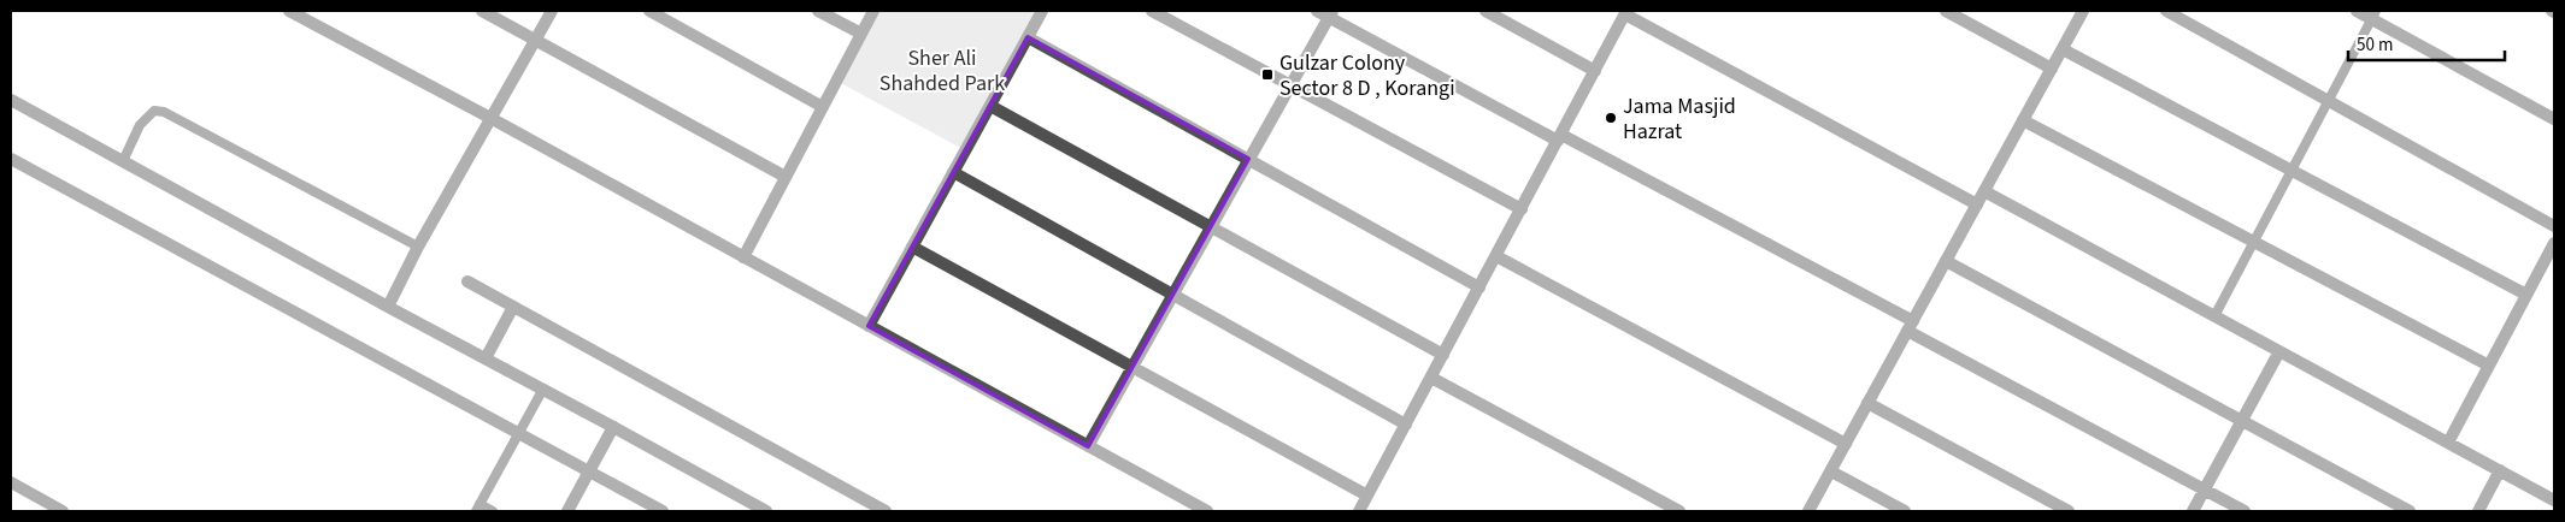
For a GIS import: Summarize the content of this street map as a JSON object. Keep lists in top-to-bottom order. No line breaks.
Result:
{"parks":["Sher Ali Shahded Park"],"places":{"transit":["Gulzar Colony Sector 8 D , Korangi"],"other":["Jama Masjid Hazrat"]},"scale_bar":"50 m"}
